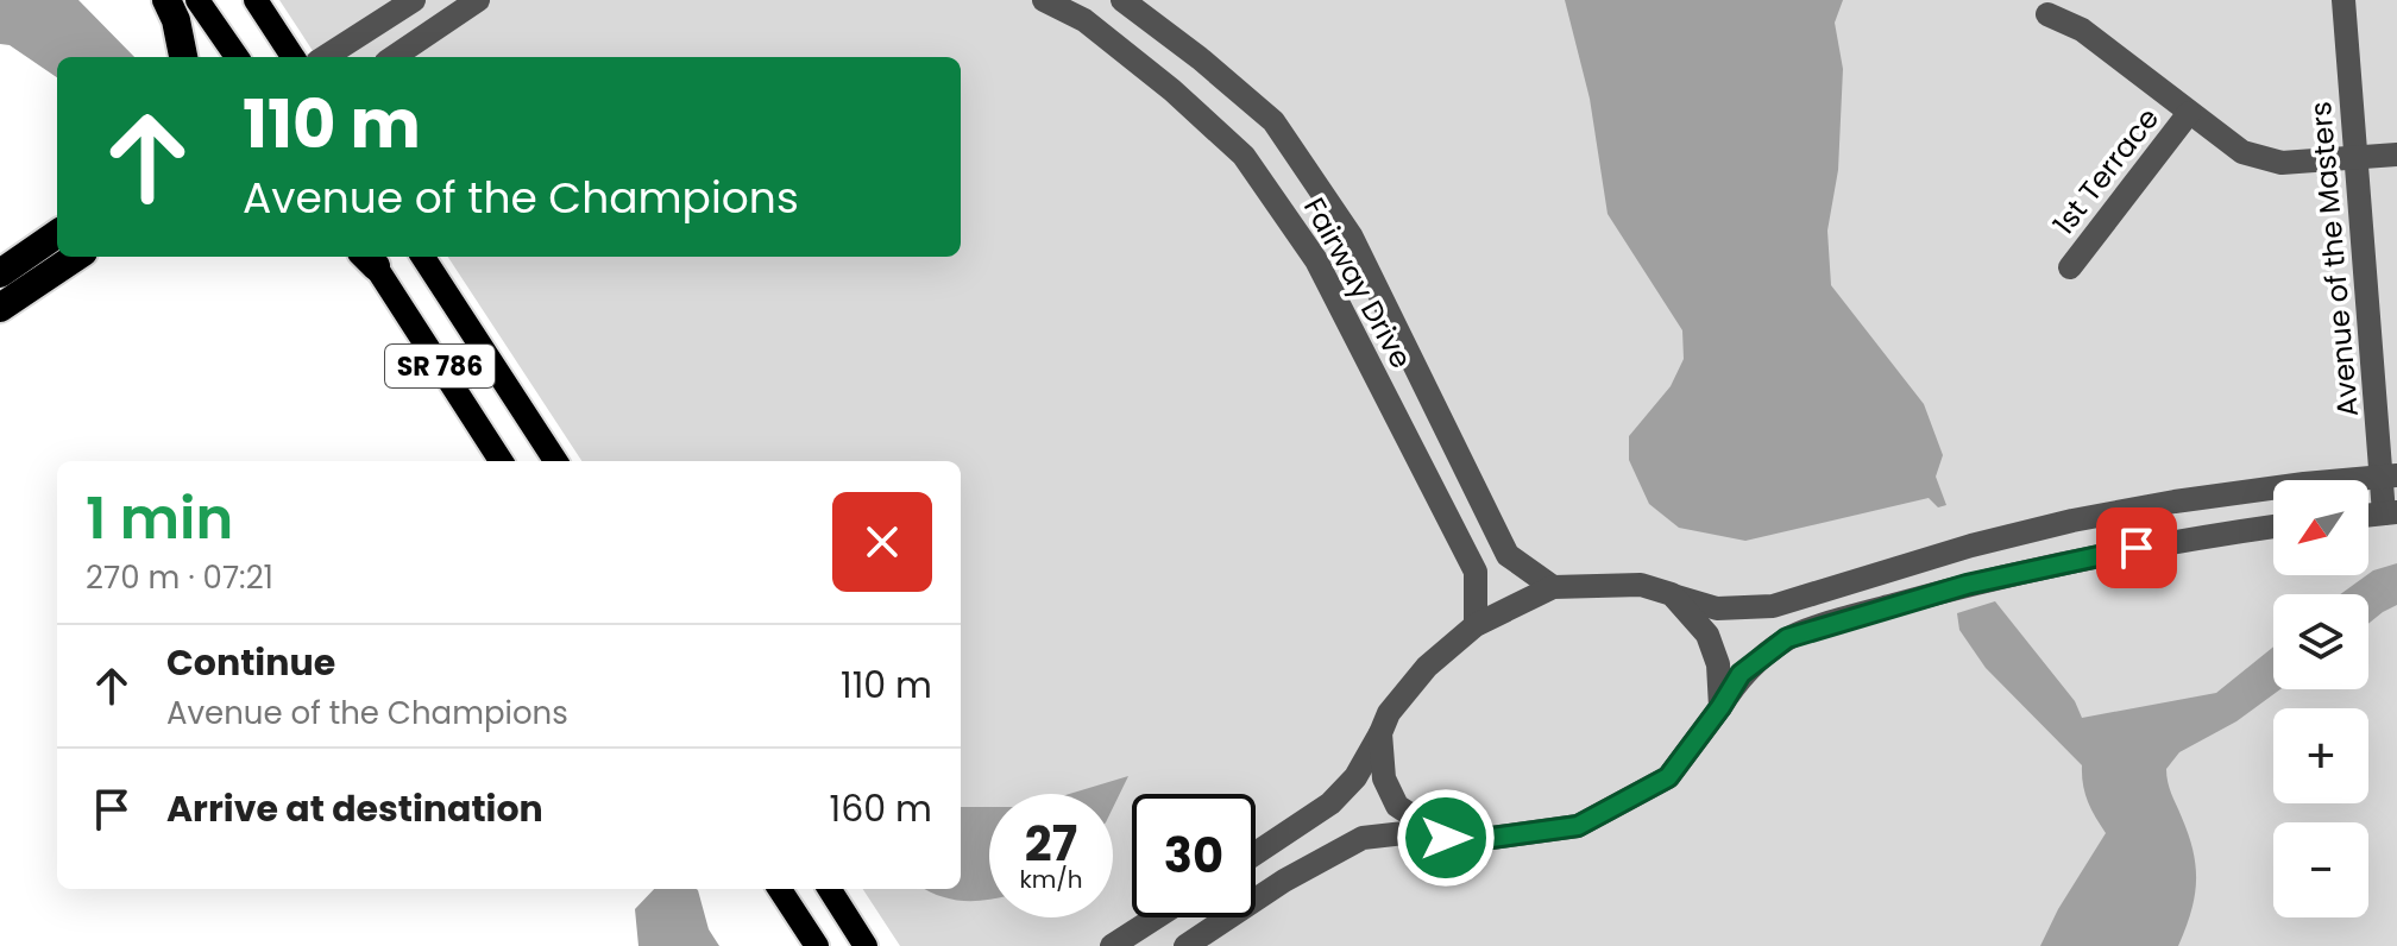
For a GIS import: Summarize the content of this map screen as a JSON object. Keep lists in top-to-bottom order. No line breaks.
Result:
{"streets":{"main road":["SR 786"],"street":["1st Terrace","Avenue of the Masters","Fairway Drive"]},"north":"bottom left","page":{"turn":["110 m","Avenue of the Champions"],"heading":["1 min","270 m · 07:21"],"map_buttons":["+","−"],"list":[{"name":"Continue","note":"Avenue of the Champions","value":"110 m"},{"name":"Arrive at destination","value":"160 m"}],"speed":"27 km/h","limit":"30"}}
